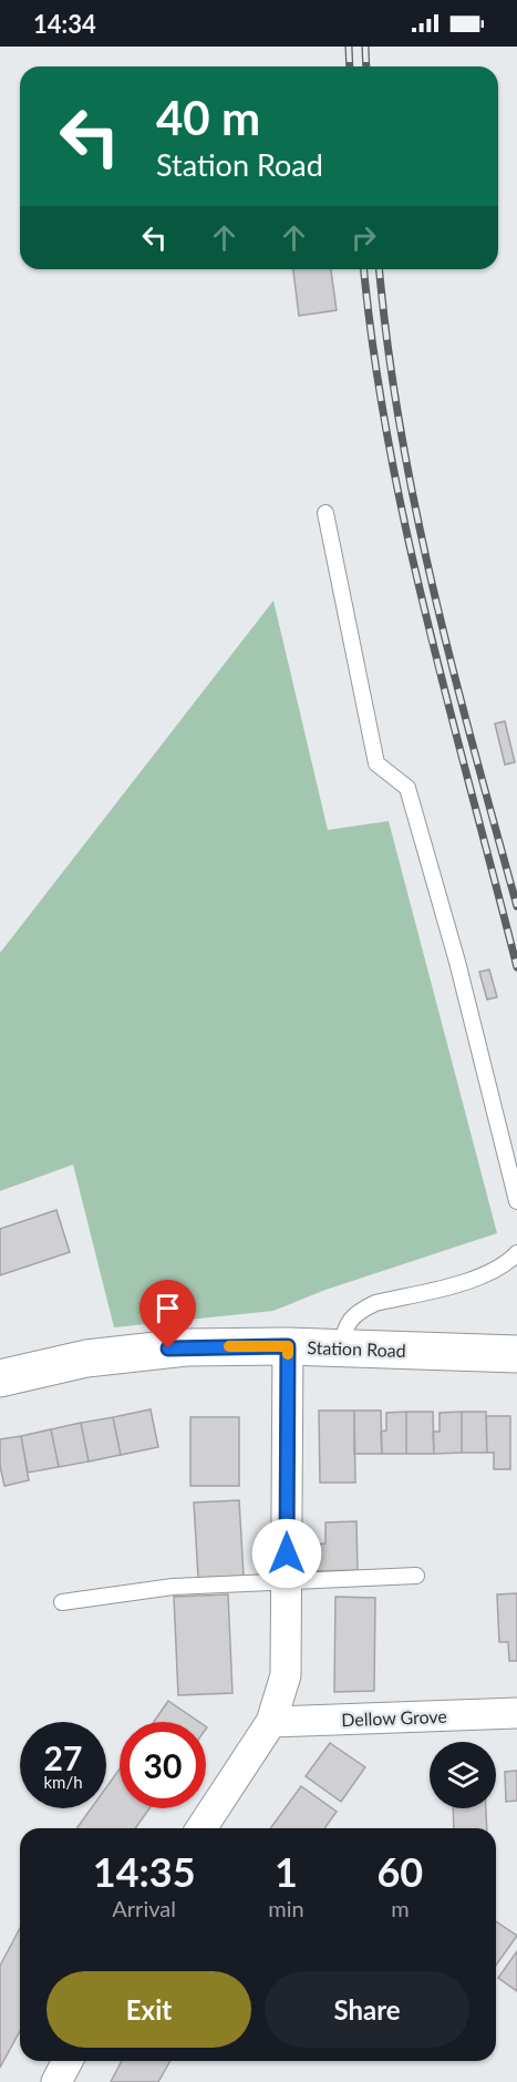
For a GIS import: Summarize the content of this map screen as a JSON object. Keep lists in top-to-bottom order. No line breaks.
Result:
{"streets":{"street":["Station Road","Dellow Grove"]},"page":{"status":"14:34","turn":["40 m","Station Road"],"speed":"27 km/h","limit":"30","eta":["14:35","Arrival","1","min","60","m"],"buttons":["Exit","Share"]}}
